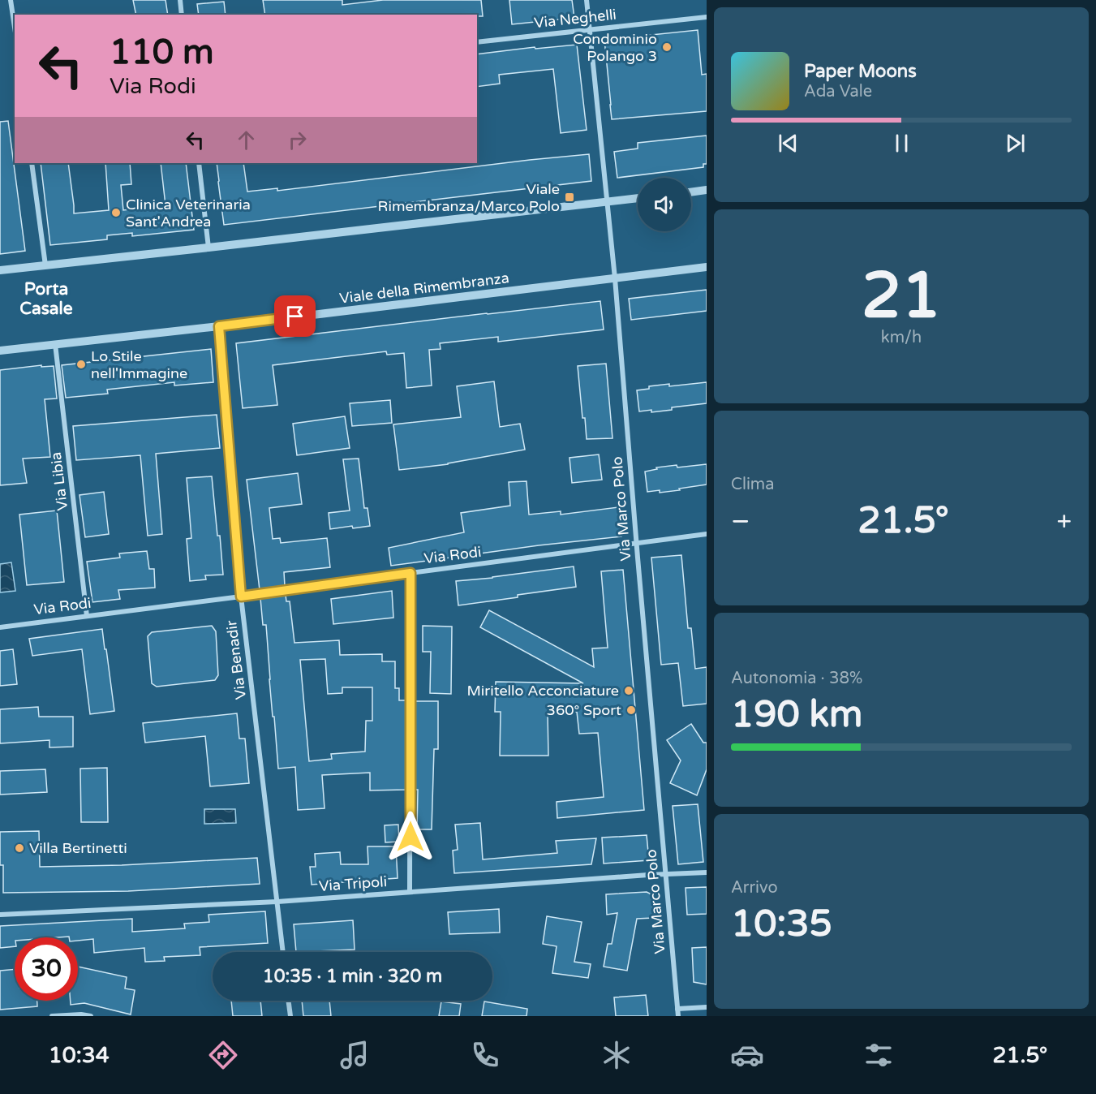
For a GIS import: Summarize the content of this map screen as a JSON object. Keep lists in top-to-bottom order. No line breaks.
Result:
{"streets":{"street":["Via Neghelli","Viale della Rimembranza","Via Libia","Via Marco Polo","Via Rodi","Via Benadir","Via Tripoli"]},"crossings":[["Via Neghelli","Via Marco Polo"],["Viale della Rimembranza","Via Libia"],["Viale della Rimembranza","Via Marco Polo"],["Viale della Rimembranza","Via Benadir"],["Via Libia","Via Rodi"],["Via Marco Polo","Via Rodi"],["Via Marco Polo","Via Tripoli"],["Via Rodi","Via Benadir"],["Via Benadir","Via Tripoli"]],"districts":["Porta Casale"],"places":{"other":["Condominio Polango 3","Clinica Veterinaria Sant'Andrea","Lo Stile nell'Immagine","Miritello Acconciature","360° Sport","Villa Bertinetti"],"transit":["Viale Rimembranza/Marco Polo"]},"page":{"turn":["110 m","Via Rodi"],"song":["Paper Moons","Ada Vale"],"tile":[["21","km/h"],"Clima",["Autonomia · 38%","190 km"],["Arrivo","10:35"]],"heat":["−","21.5°","+"],"limit":"30","trip":"10:35 · 1 min · 320 m","tabs":["10:34","21.5°"]}}
